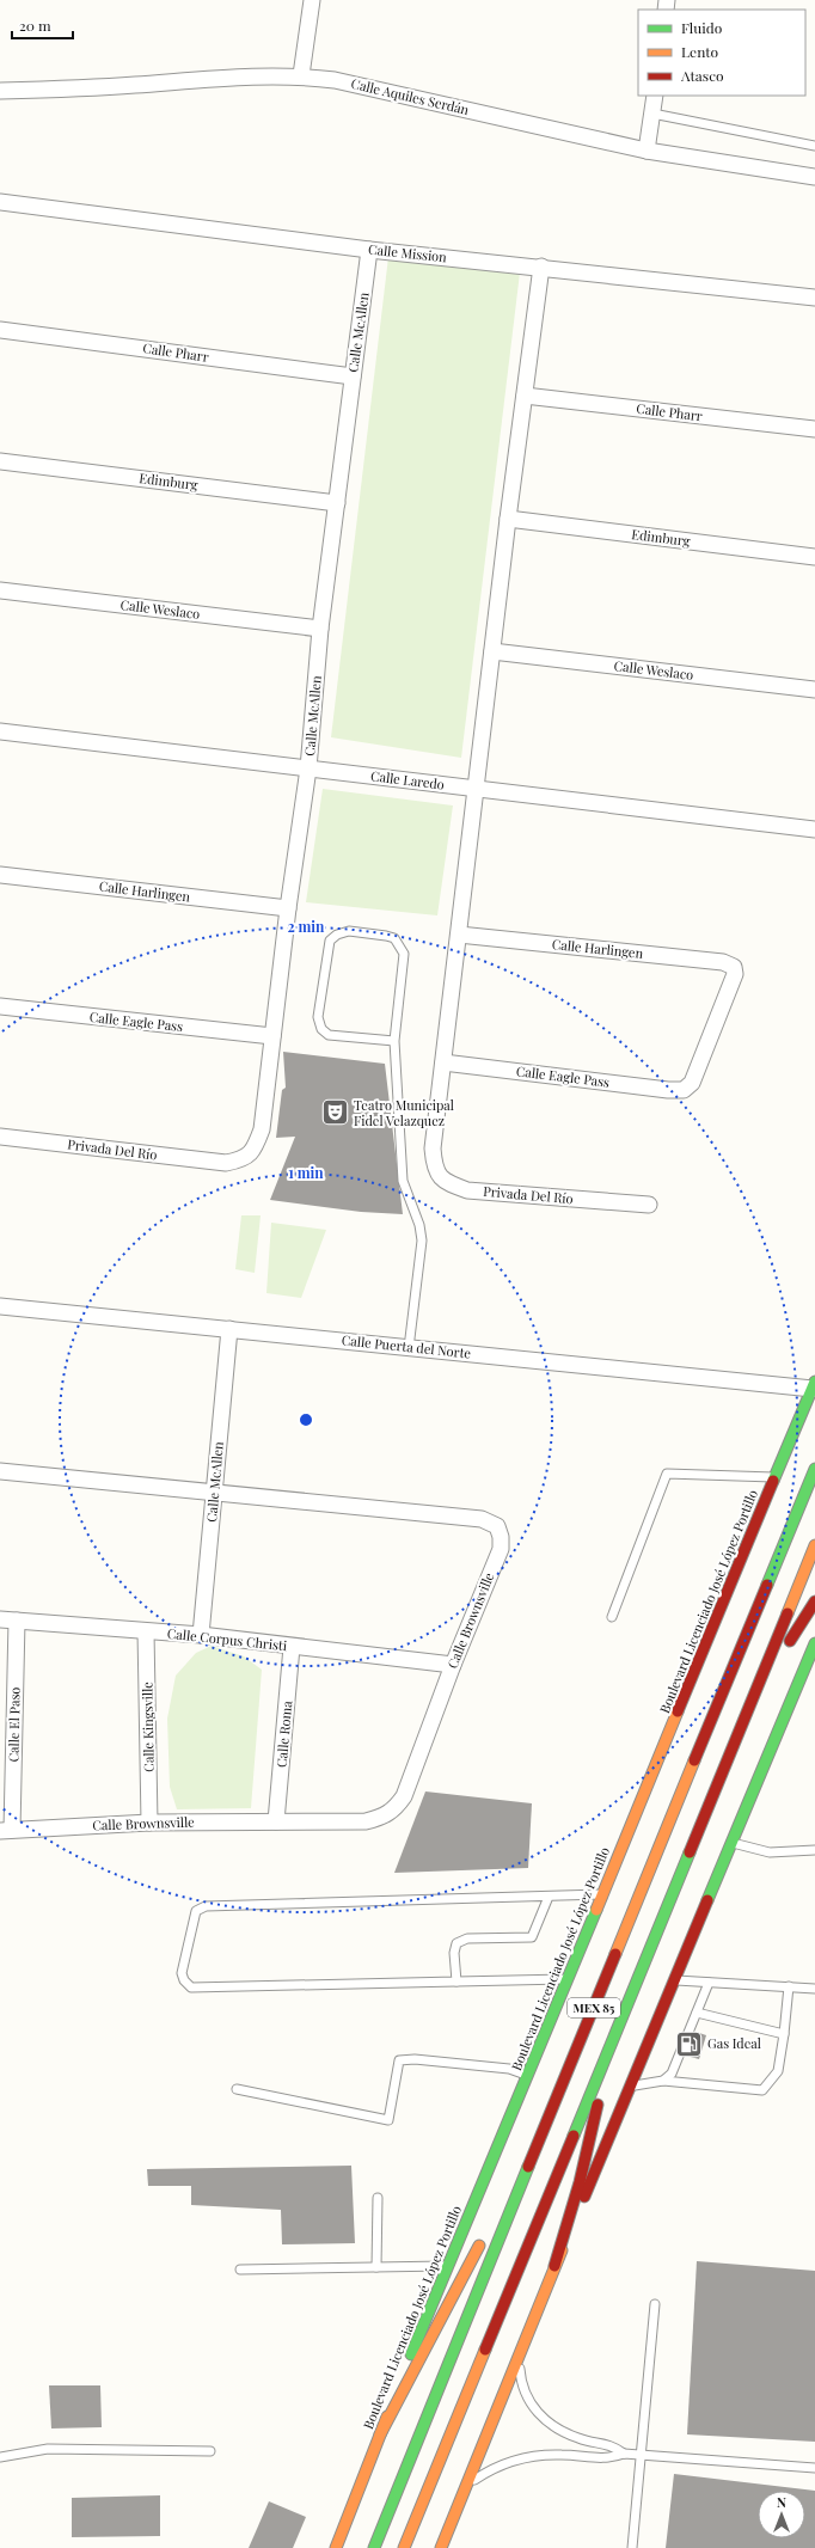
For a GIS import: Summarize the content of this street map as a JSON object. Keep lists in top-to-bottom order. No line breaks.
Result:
{"streets":{"main road":["Boulevard Licenciado José López Portillo","MEX 85"],"street":["Calle Aquiles Serdán","Calle Mission","Calle McAllen","Calle Pharr","Edimburg","Calle Weslaco","Calle Laredo","Calle Harlingen","Calle Eagle Pass","Privada Del Río","Calle Puerta del Norte","Calle Brownsville","Calle Corpus Christi","Calle El Paso","Calle Kingsville","Calle Roma"]},"crossings":[["Calle Mission","Calle McAllen"],["Calle McAllen","Calle Pharr"],["Calle McAllen","Edimburg"],["Calle McAllen","Calle Weslaco"],["Calle McAllen","Calle Laredo"],["Calle McAllen","Calle Harlingen"],["Calle McAllen","Calle Eagle Pass"],["Calle McAllen","Privada Del Río"],["Calle McAllen","Calle Puerta del Norte"],["Calle McAllen","Calle Brownsville"],["Calle McAllen","Calle Corpus Christi"],["Calle Harlingen","Calle Eagle Pass"],["Calle Eagle Pass","Privada Del Río"],["Calle Puerta del Norte","Boulevard Licenciado José López Portillo"],["Calle Brownsville","Calle Corpus Christi"],["Calle Brownsville","Calle El Paso"],["Calle Brownsville","Calle Kingsville"],["Calle Brownsville","Calle Roma"],["Calle Corpus Christi","Calle El Paso"],["Calle Corpus Christi","Calle Kingsville"],["Calle Corpus Christi","Calle Roma"]],"places":{"theatre":["Teatro Municipal Fidel Velazquez"],"fuel station":["Gas Ideal"]},"legend":["Fluido","Lento","Atasco"],"scale_bar":"20 m","north":"top","rings":["2 min","1 min"]}
